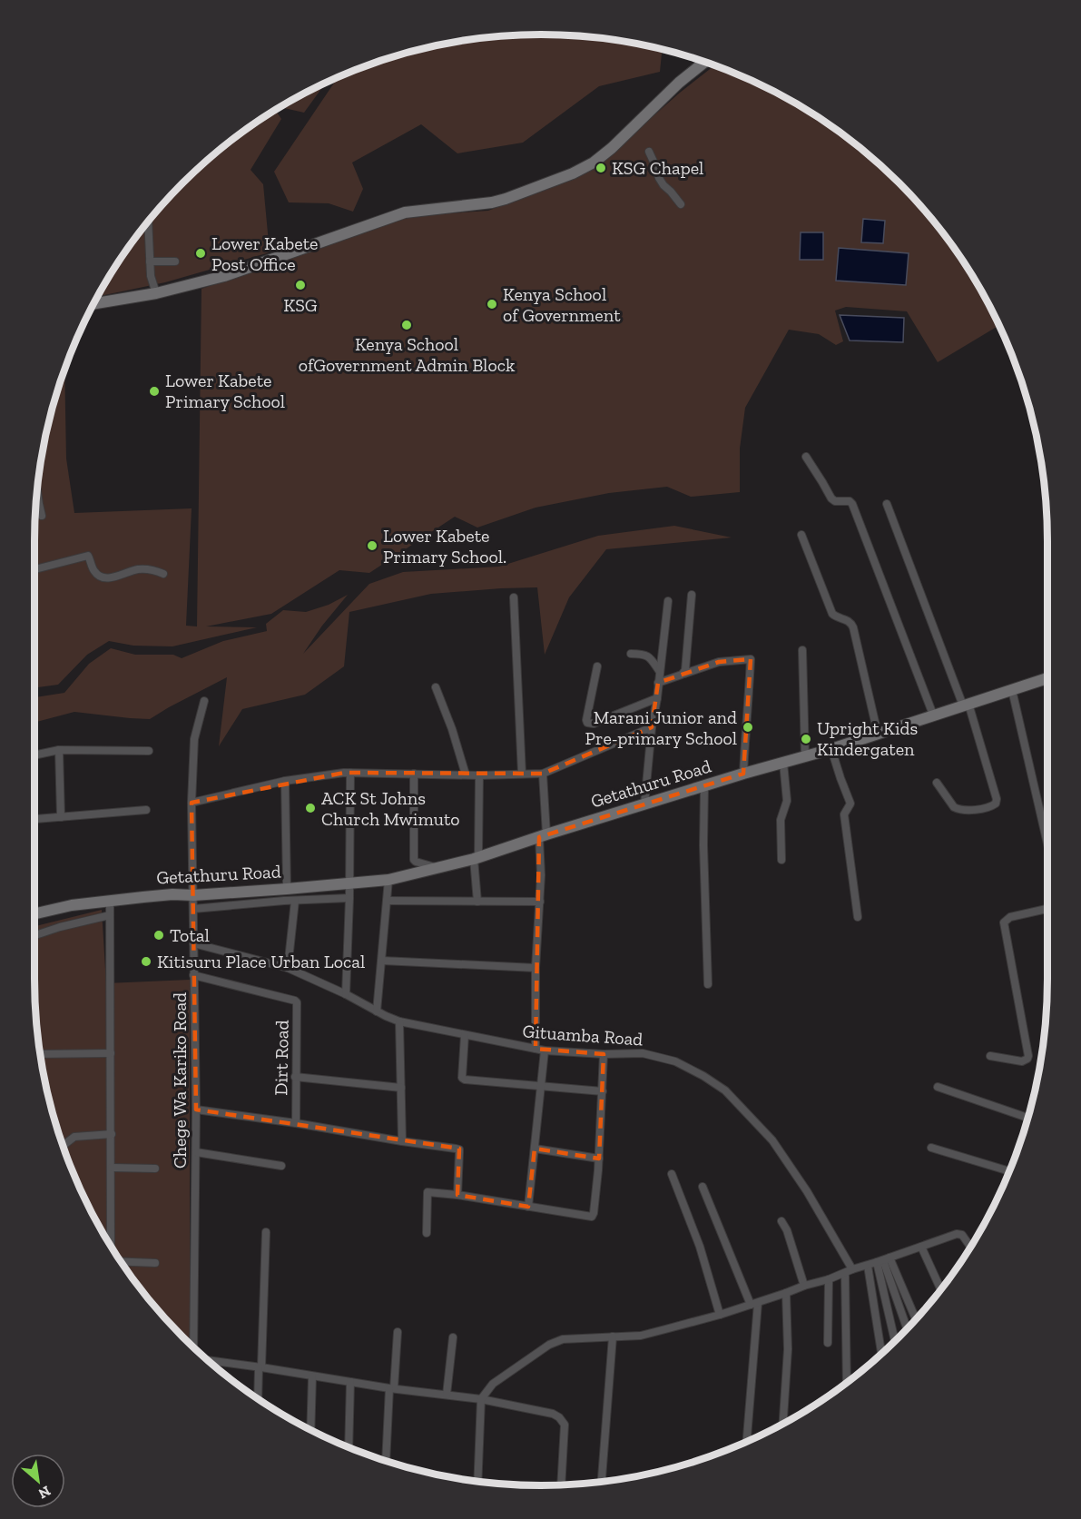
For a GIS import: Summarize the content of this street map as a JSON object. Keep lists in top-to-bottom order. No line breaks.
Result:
{"streets":{"main road":["Getathuru Road"],"street":["Gituamba Road","Dirt Road","Chege Wa Kariko Road"]},"crossings":[["Getathuru Road","Chege Wa Kariko Road"],["Gituamba Road","Chege Wa Kariko Road"],["Dirt Road","Chege Wa Kariko Road"]],"places":["KSG Chapel","Lower Kabete Post Office","KSG","Kenya School of Government","Kenya School ofGovernment Admin Block","Lower Kabete Primary School","Lower Kabete Primary School.","Marani Junior and Pre-primary School","Upright Kids Kindergaten","ACK St Johns Church Mwimuto","Total","Kitisuru Place Urban Local"],"north":"bottom right"}
